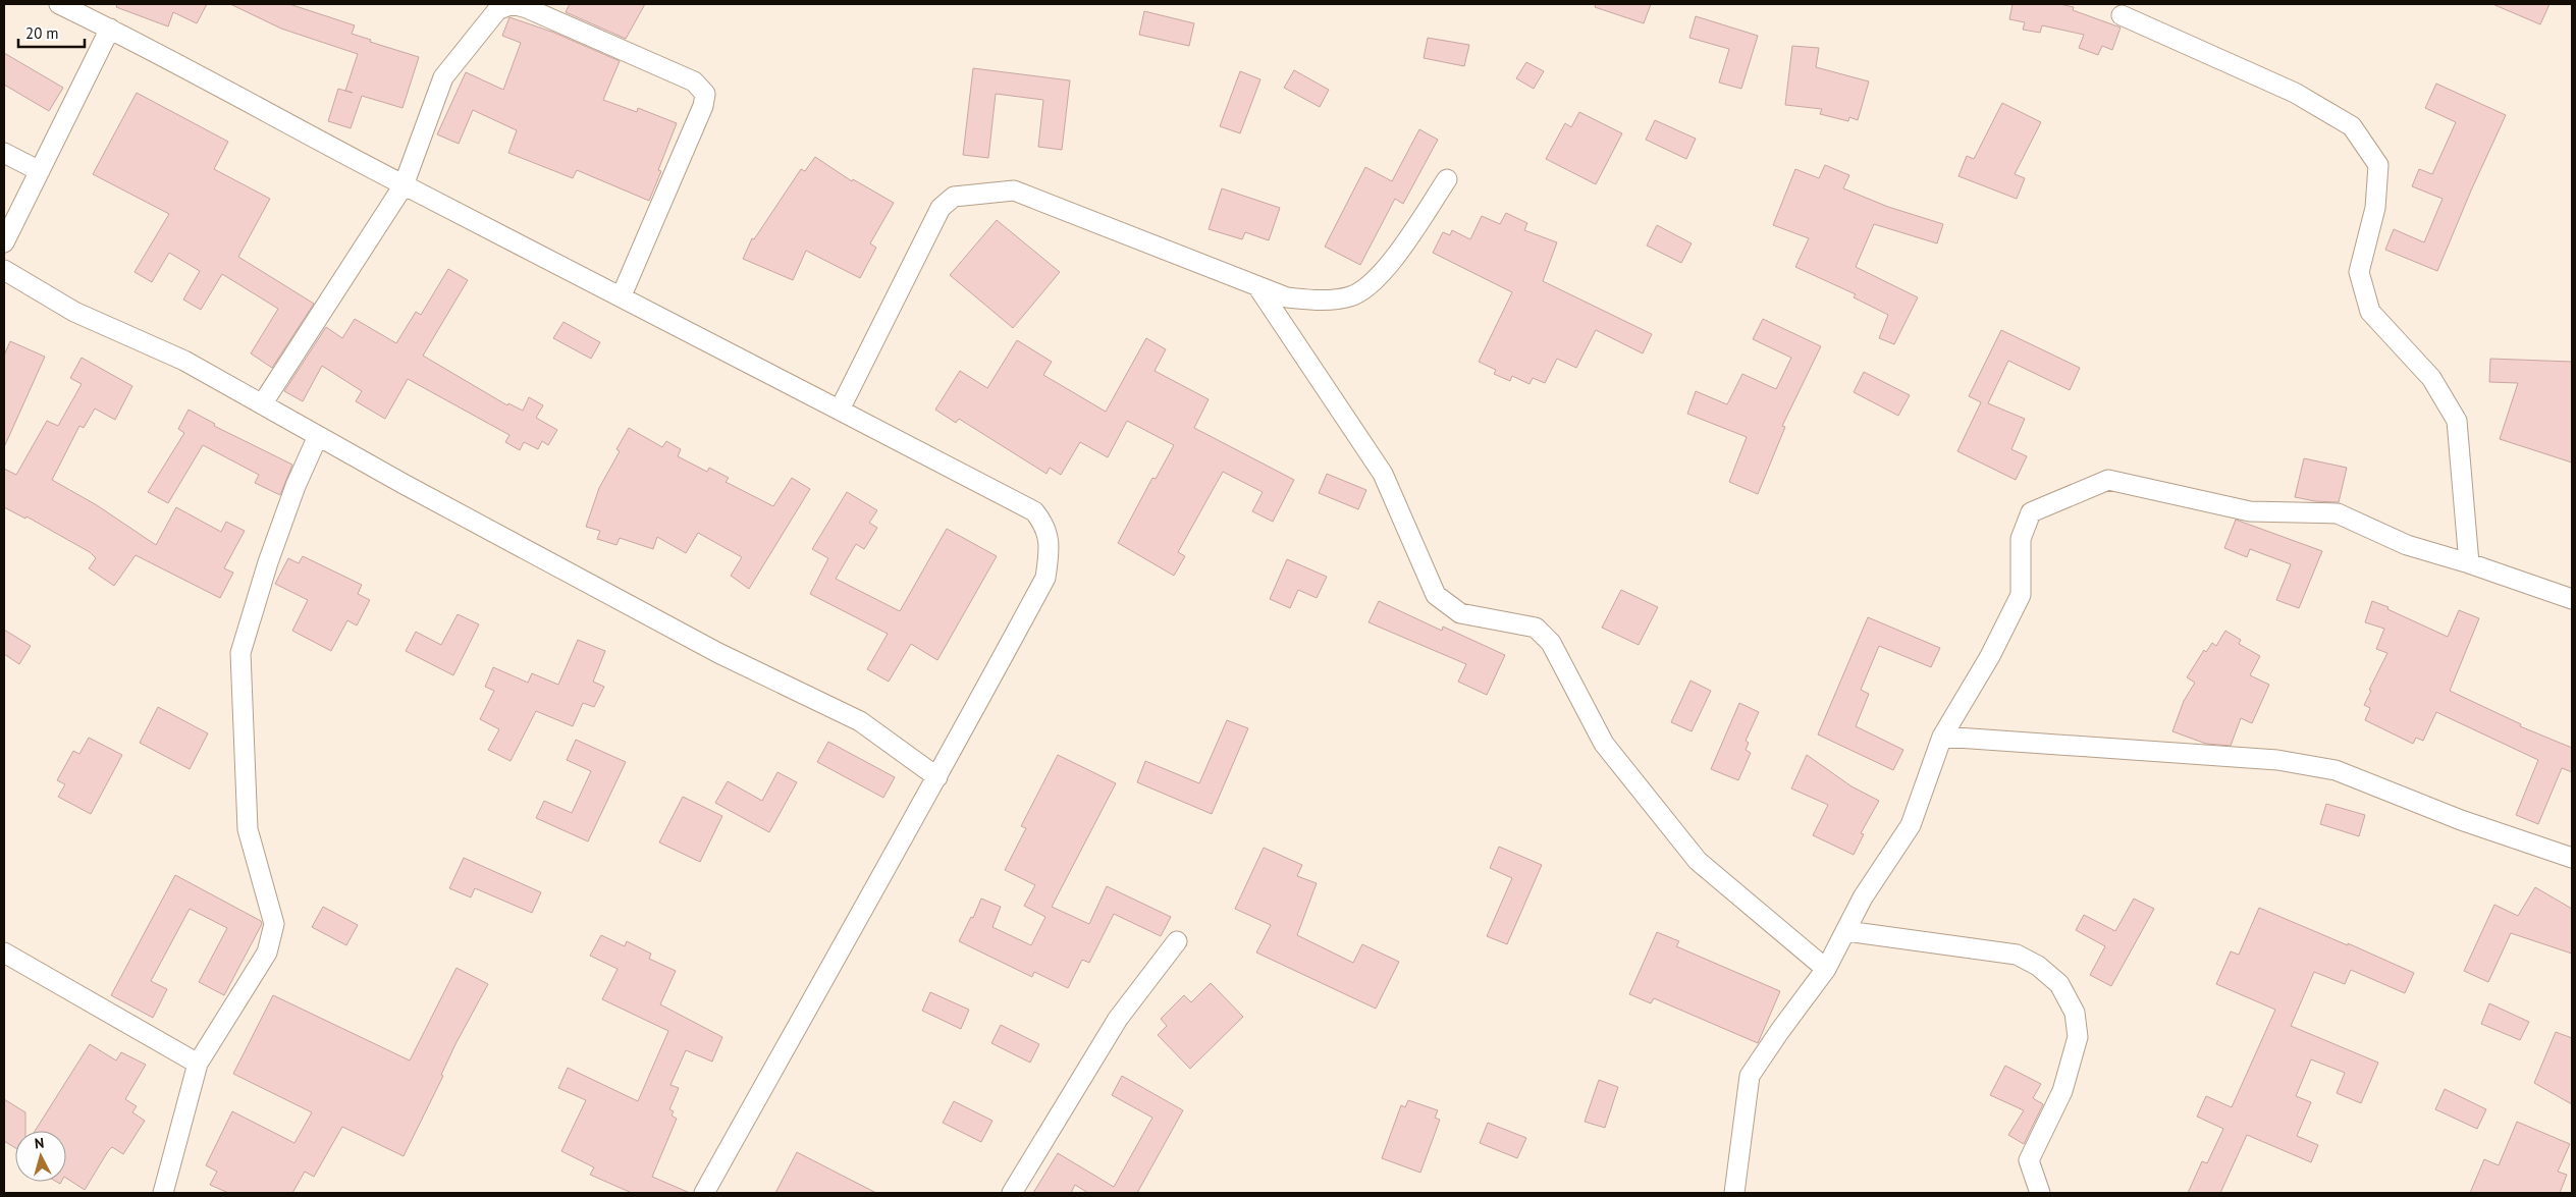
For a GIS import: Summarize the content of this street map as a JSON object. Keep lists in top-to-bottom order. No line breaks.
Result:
{"scale_bar":"20 m","north":"top"}
